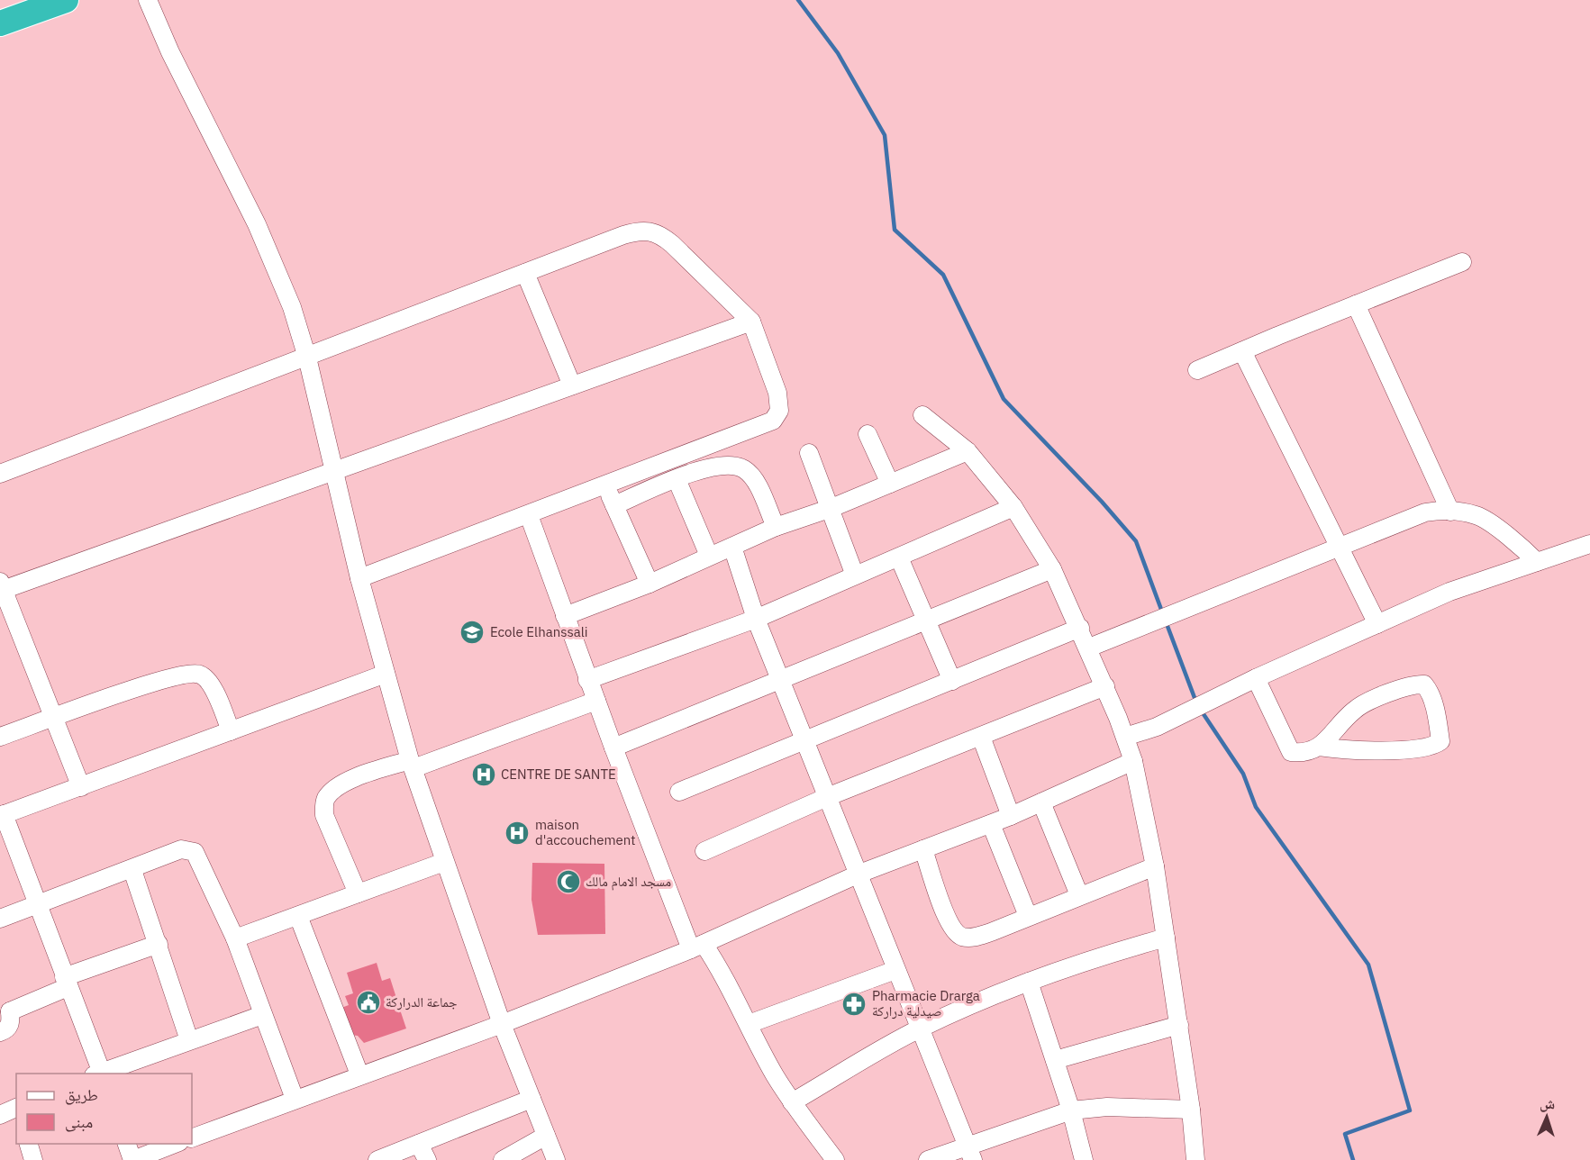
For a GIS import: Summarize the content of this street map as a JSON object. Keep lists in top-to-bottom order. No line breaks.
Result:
{"places":{"school or university":["Ecole Elhanssali"],"hospital":["CENTRE DE SANTE","maison d'accouchement"],"mosque":["مسجد الامام مالك"],"public building":["جماعة الدراركة"],"pharmacy":["Pharmacie Drarga صيدلية دراركة"]},"legend":["طريق","مبنى"],"north":"top"}
